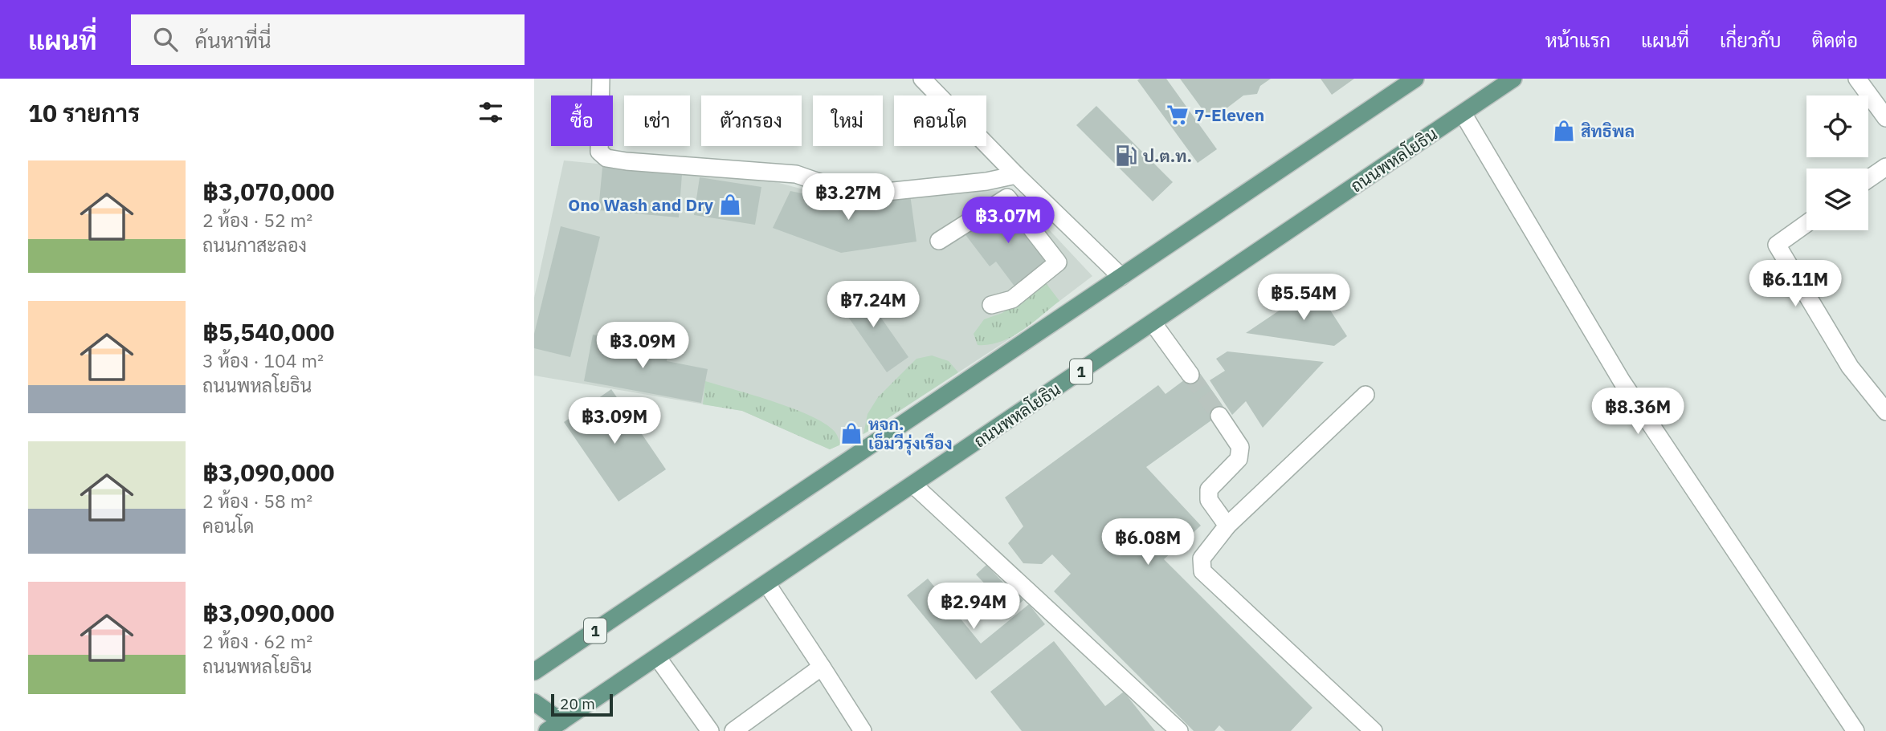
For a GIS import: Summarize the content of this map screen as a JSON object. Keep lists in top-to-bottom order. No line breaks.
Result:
{"streets":{"main road":["ถนนพหลโยธิน","1"]},"places":{"supermarket":["7-Eleven"],"shop":["สิทธิพล","Ono Wash and Dry","หจก. เอ็มวีรุ่งเรือง"],"fuel station":["ป.ต.ท."]},"scale_bar":"20 m","page":{"header":"แผนที่","search":"ค้นหาที่นี่","nav":["หน้าแรก","แผนที่","เกี่ยวกับ","ติดต่อ"],"heading":"10 รายการ","chip":["ซื้อ","เช่า","ตัวกรอง","ใหม่","คอนโด"],"list":[{"name":"฿3,070,000","note":"2 ห้อง · 52 m² · ถนนกาสะลอง"},{"name":"฿5,540,000","note":"3 ห้อง · 104 m² · ถนนพหลโยธิน"},{"name":"฿3,090,000","note":"2 ห้อง · 58 m² · คอนโด"},{"name":"฿3,090,000","note":"2 ห้อง · 62 m² · ถนนพหลโยธิน"}],"price":["฿3.27M","฿3.07M","฿6.11M","฿5.54M","฿7.24M","฿3.09M","฿8.36M","฿3.09M","฿6.08M","฿2.94M"],"scale":"20 m"}}
